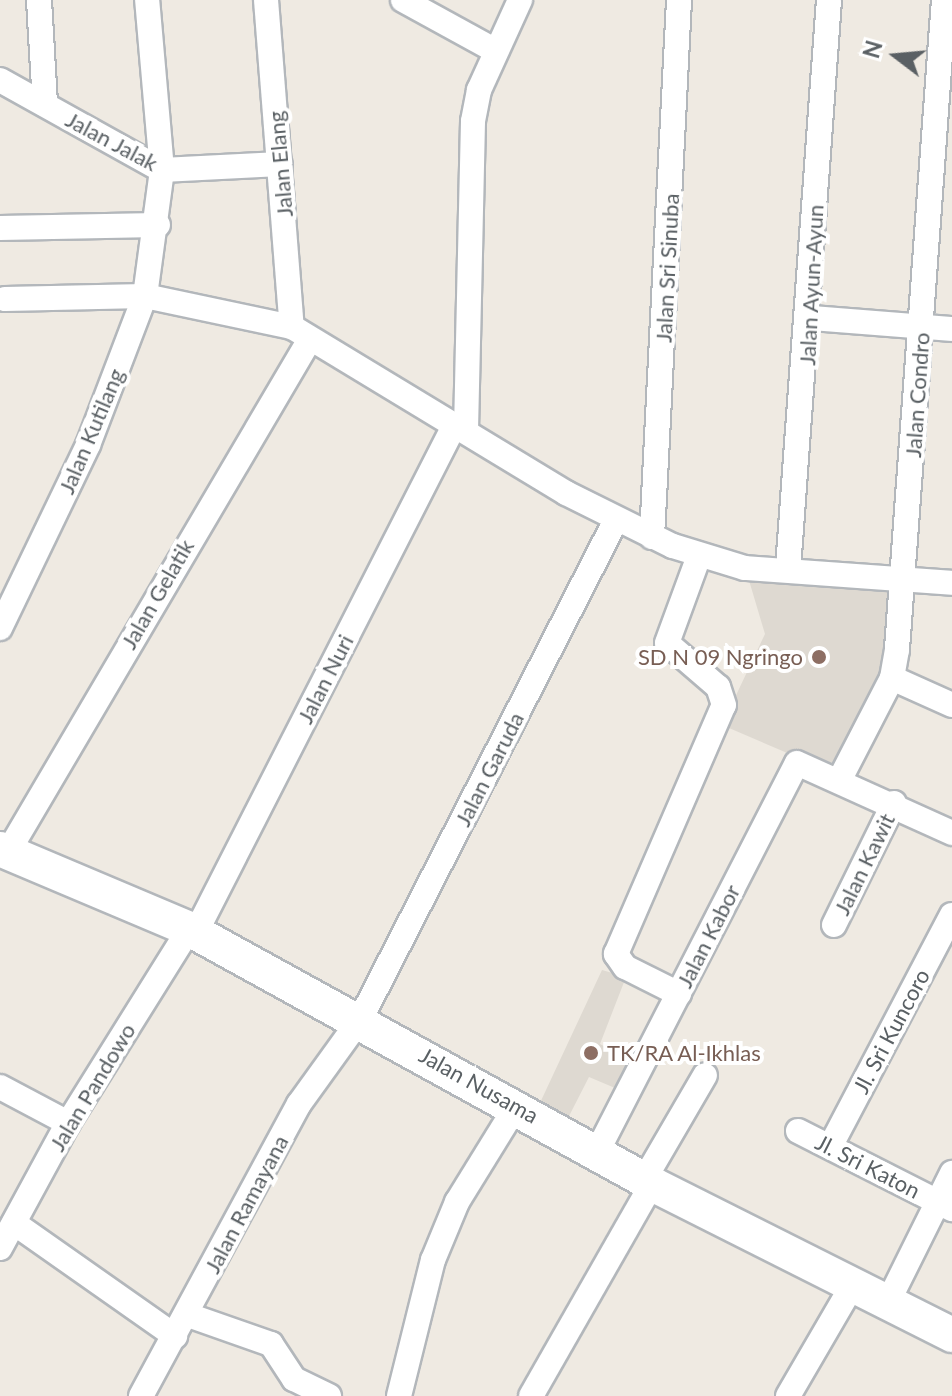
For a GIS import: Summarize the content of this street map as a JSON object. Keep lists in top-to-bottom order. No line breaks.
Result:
{"streets":{"street":["Jalan Jalak","Jalan Elang","Jalan Sri Sinuba","Jalan Ayun-Ayun","Jalan Condro","Jalan Kutilang","Jalan Gelatik","Jalan Nuri","Jalan Garuda","Jalan Kawit","Jalan Kabor","Jl. Sri Kuncoro","Jalan Nusama","Jalan Pandowo","Jl. Sri Katon","Jalan Ramayana"]},"crossings":[["Jalan Jalak","Jalan Elang"],["Jalan Jalak","Jalan Kutilang"],["Jalan Elang","Jalan Gelatik"],["Jalan Condro","Jalan Kabor"],["Jalan Gelatik","Jalan Nusama"],["Jalan Nuri","Jalan Nusama"],["Jalan Nuri","Jalan Pandowo"],["Jalan Garuda","Jalan Nusama"],["Jalan Garuda","Jalan Ramayana"],["Jalan Kabor","Jalan Nusama"],["Jl. Sri Kuncoro","Jl. Sri Katon"],["Jalan Nusama","Jalan Pandowo"],["Jalan Nusama","Jalan Ramayana"]],"places":["SD N 09 Ngringo","TK/RA Al-Ikhlas"],"north":"left"}
